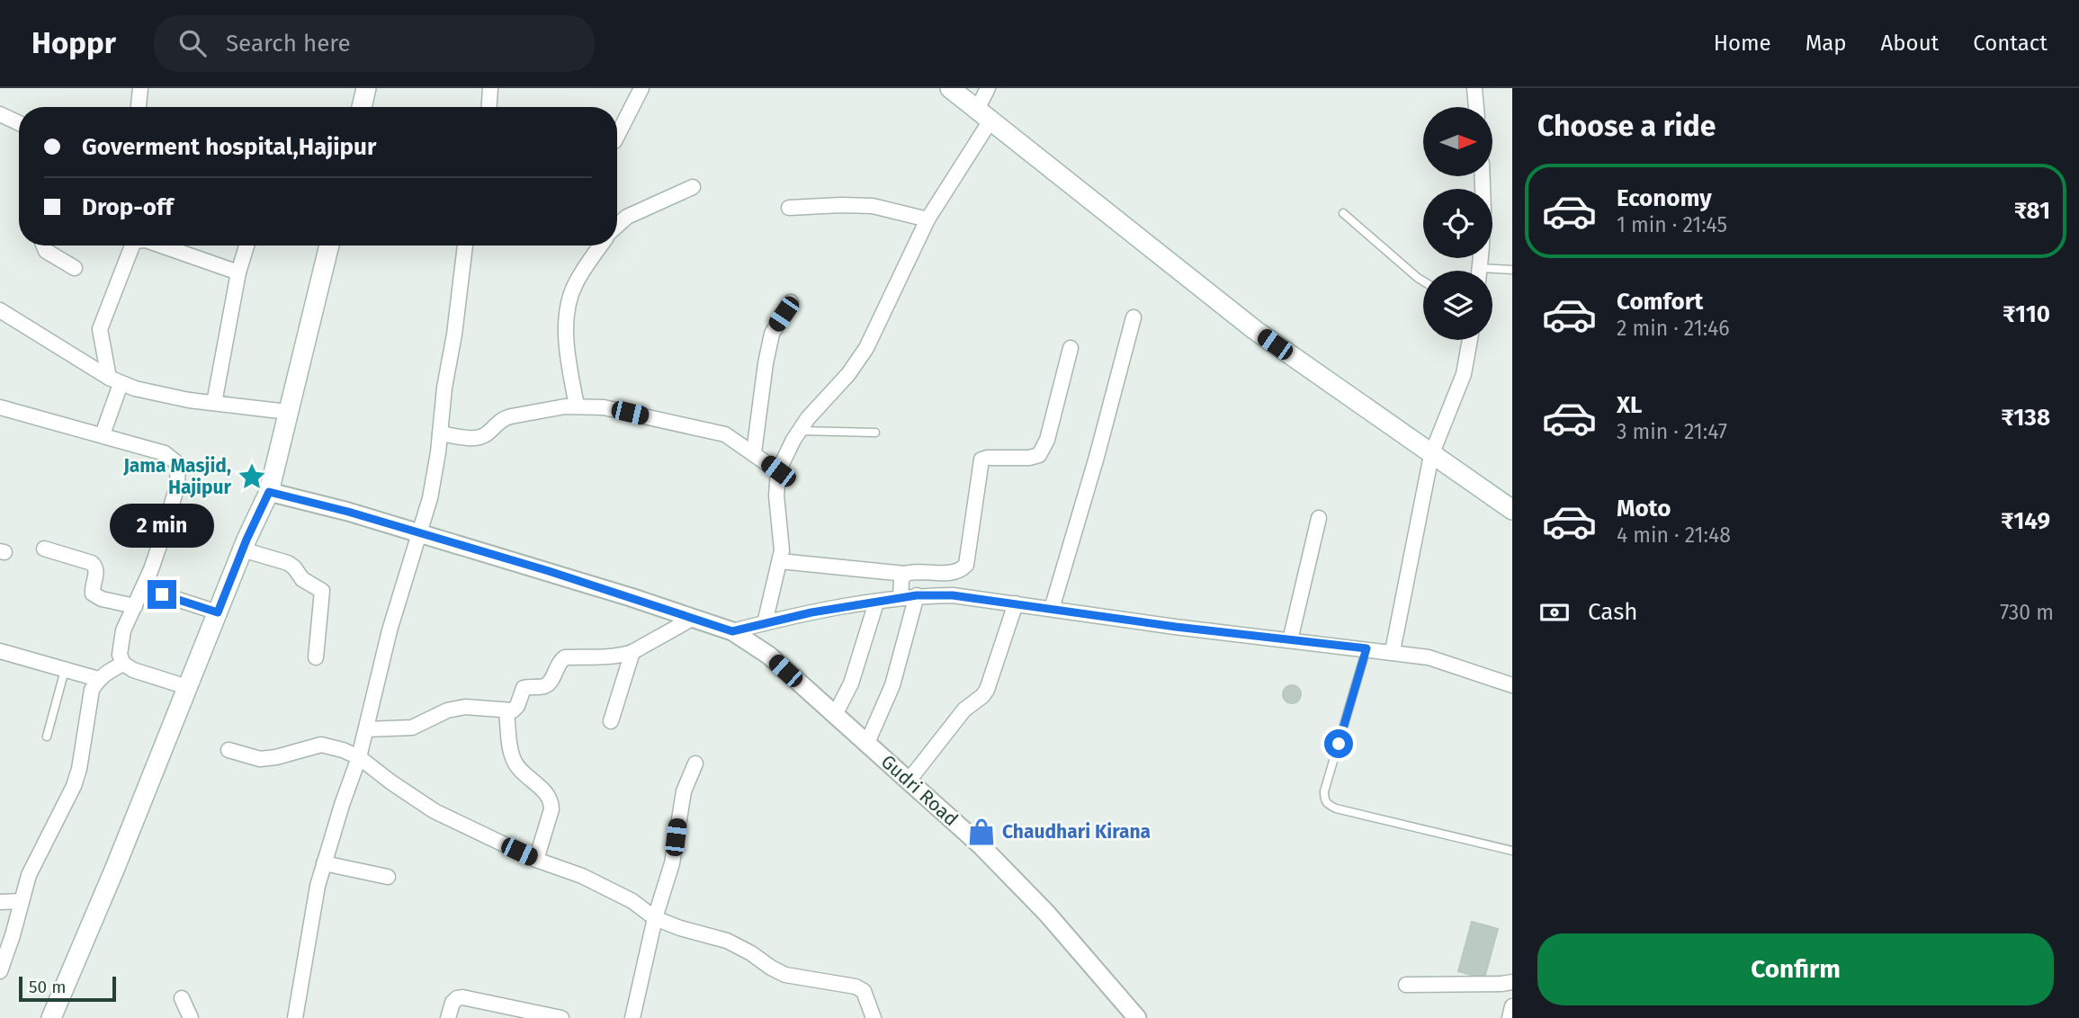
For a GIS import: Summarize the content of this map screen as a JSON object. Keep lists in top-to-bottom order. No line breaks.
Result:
{"streets":{"street":["Gudri Road"]},"places":{"place":["Jama Masjid, Hajipur"],"shop":["Chaudhari Kirana"]},"scale_bar":"50 m","north":"right","page":{"header":"Hoppr","search":"Search here","nav":["Home","Map","About","Contact"],"heading":"Choose a ride","banner":["Goverment hospital,Hajipur","Drop-off"],"list":[{"name":"Economy","note":"1 min · 21:45","value":"₹81"},{"name":"Comfort","note":"2 min · 21:46","value":"₹110"},{"name":"XL","note":"3 min · 21:47","value":"₹138"},{"name":"Moto","note":"4 min · 21:48","value":"₹149"}],"bubble":"2 min","pay":["Cash","730 m"],"buttons":"Confirm","scale":"50 m"}}
